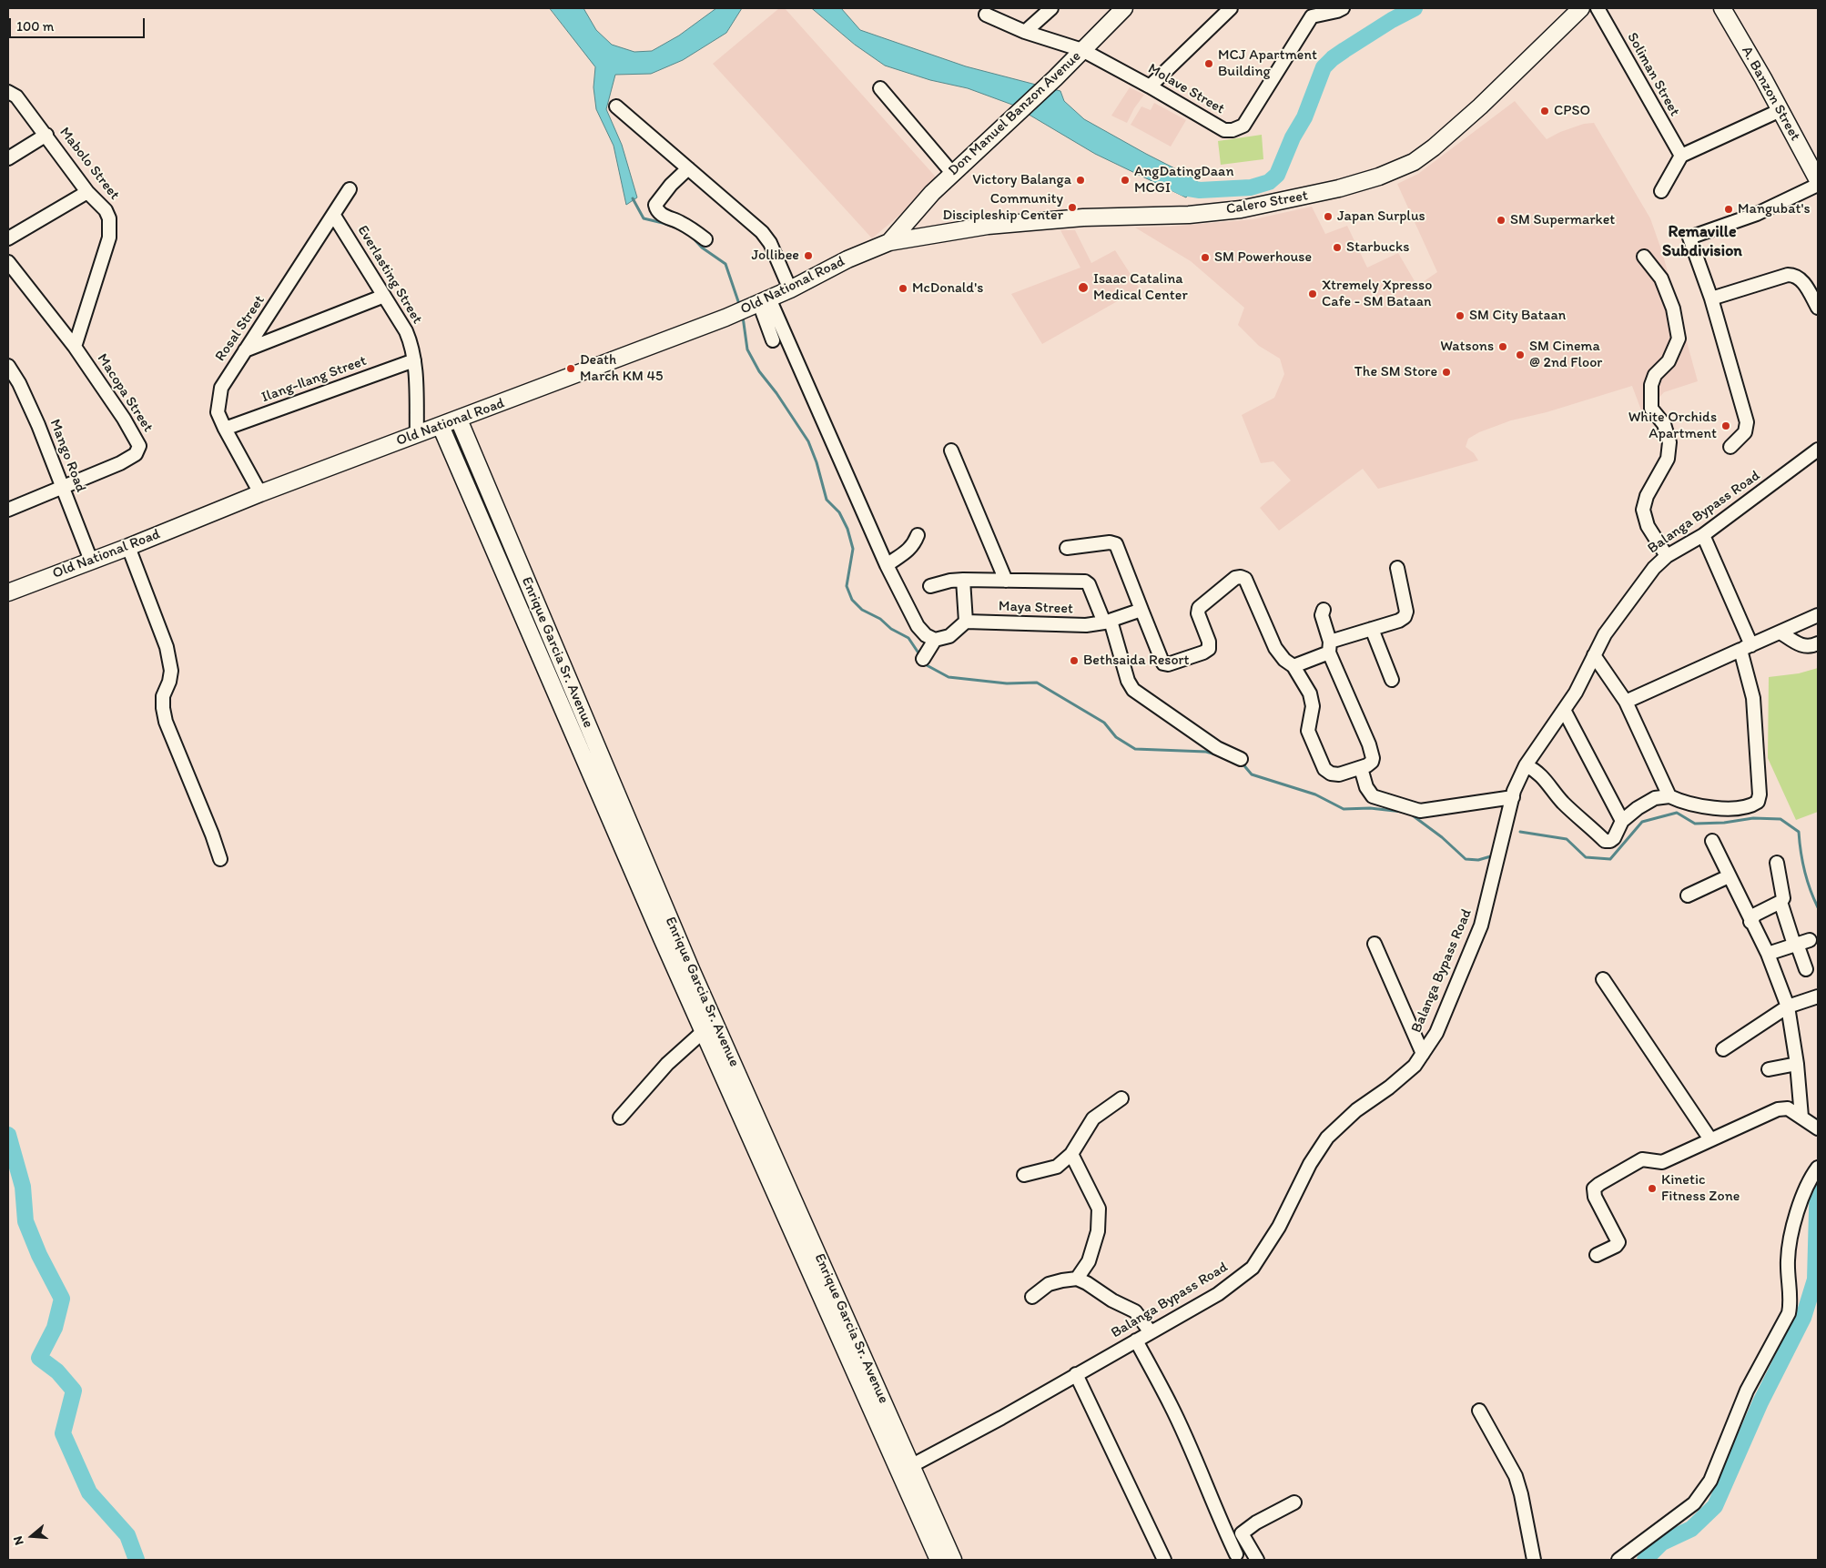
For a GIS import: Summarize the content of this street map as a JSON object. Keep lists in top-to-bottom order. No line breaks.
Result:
{"streets":{"main road":["A. Banzon Street","Don Manuel Banzon Avenue","Calero Street","Old National Road","Enrique Garcia Sr. Avenue"],"street":["Soliman Street","Molave Street","Mabolo Street","Everlasting Street","Rosal Street","Ilang-Ilang Street","Macopa Street","Mango Road","Balanga Bypass Road","Maya Street"]},"crossings":[["Molave Street","Don Manuel Banzon Avenue"],["Don Manuel Banzon Avenue","Calero Street"],["Don Manuel Banzon Avenue","Old National Road"],["Mabolo Street","Macopa Street"],["Calero Street","Old National Road"],["Everlasting Street","Old National Road"],["Everlasting Street","Rosal Street"],["Everlasting Street","Ilang-Ilang Street"],["Old National Road","Rosal Street"],["Old National Road","Mango Road"],["Old National Road","Enrique Garcia Sr. Avenue"],["Rosal Street","Ilang-Ilang Street"],["Macopa Street","Mango Road"],["Balanga Bypass Road","Enrique Garcia Sr. Avenue"]],"districts":["Remaville Subdivision"],"places":["MCJ Apartment Building","CPSO","Victory Balanga","AngDatingDaan MCGI","Community Discipleship Center","Mangubat's","Japan Surplus","SM Supermarket","Starbucks","Jollibee","SM Powerhouse","Isaac Catalina Medical Center","McDonald's","Xtremely Xpresso Cafe - SM Bataan","SM City Bataan","Watsons","SM Cinema @ 2nd Floor","Death March KM 45","The SM Store","White Orchids Apartment","Bethsaida Resort","Kinetic Fitness Zone"],"scale_bar":"100 m","north":"left"}
